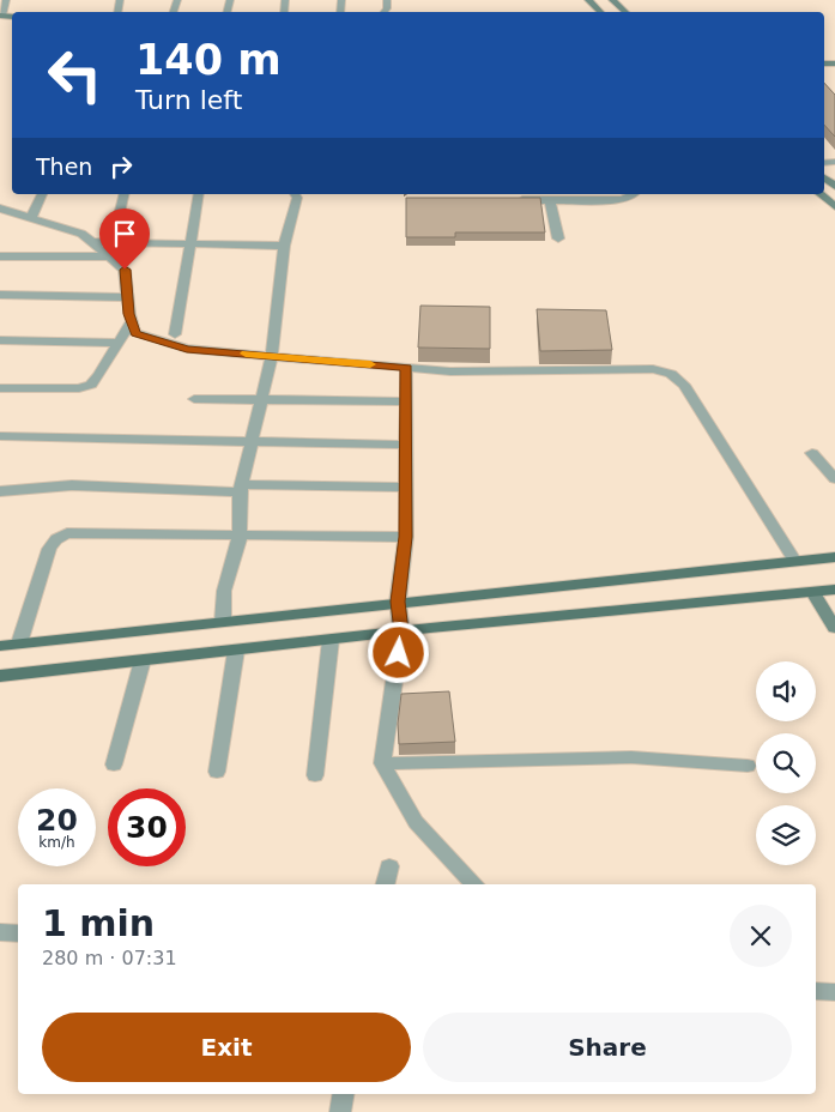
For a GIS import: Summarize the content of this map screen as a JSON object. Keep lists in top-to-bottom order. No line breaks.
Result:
{"page":{"turn":["140 m","Turn left"],"then":"Then","speed":"20 km/h","limit":"30","heading":["1 min","280 m · 07:31"],"buttons":["Exit","Share"]}}
